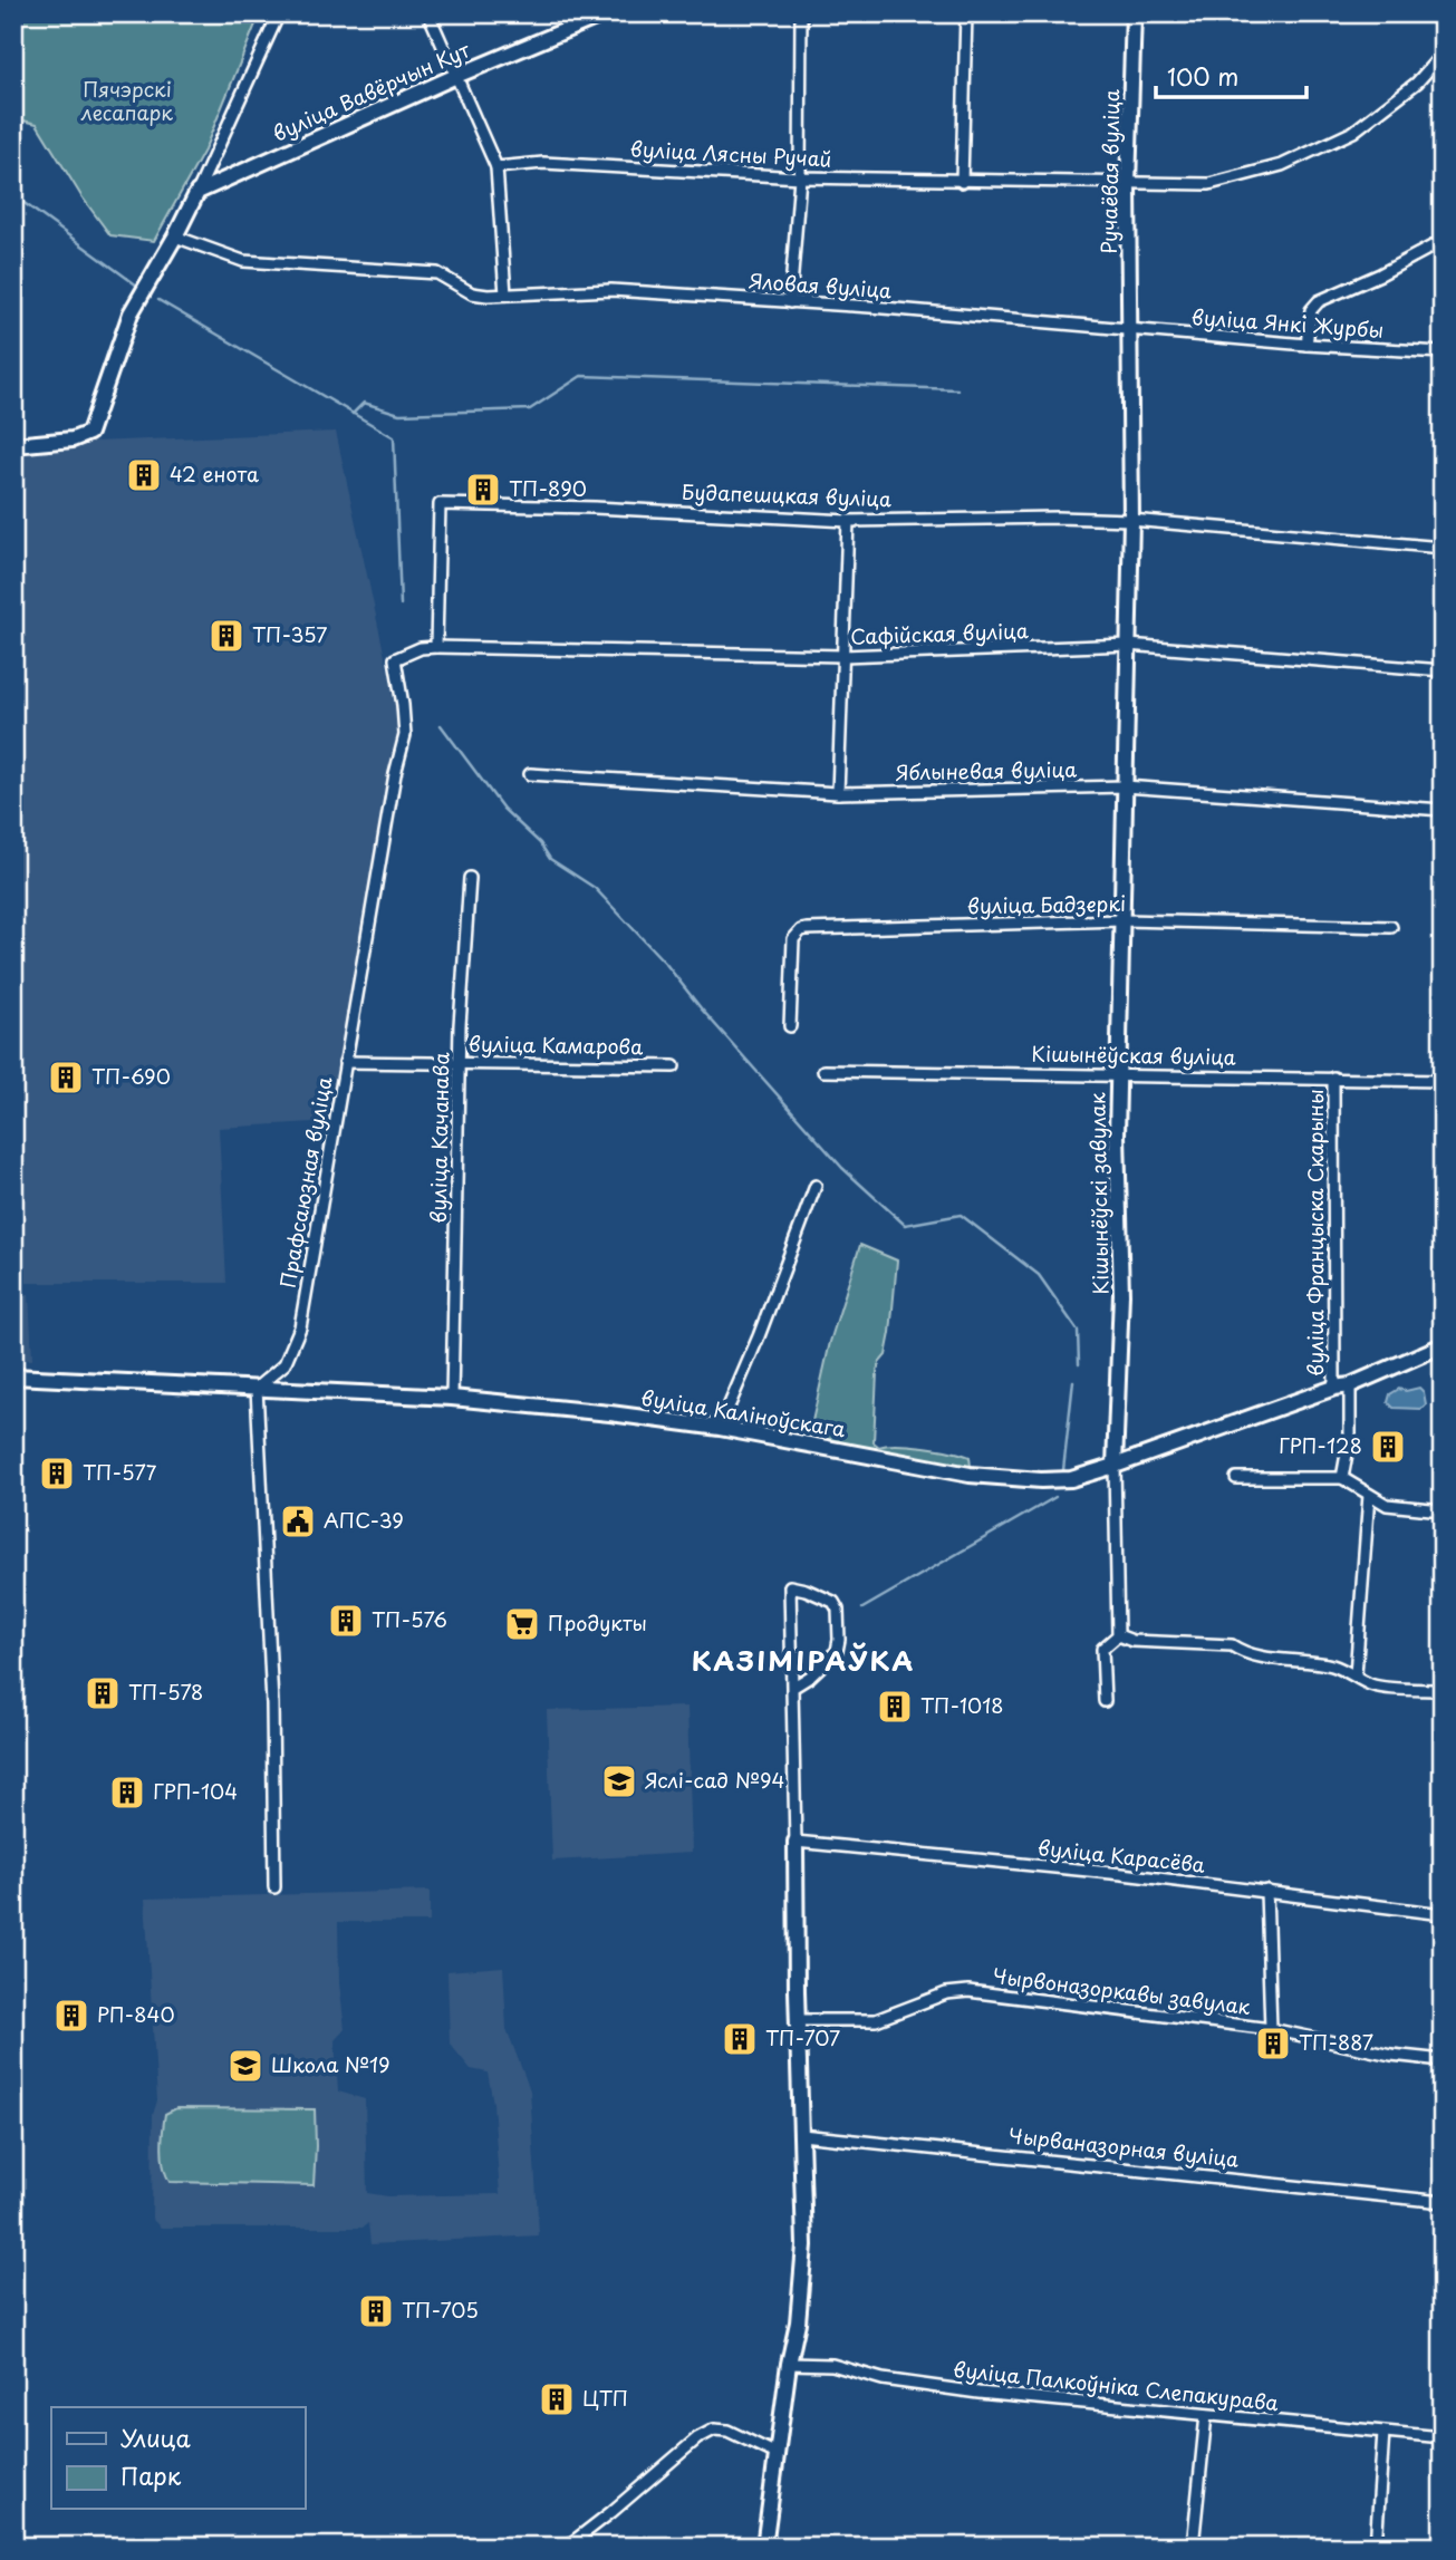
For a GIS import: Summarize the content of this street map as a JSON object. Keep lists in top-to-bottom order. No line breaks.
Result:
{"streets":{"street":["вуліца Вавёрчын Кут","вуліца Лясны Ручай","Ручаёвая вуліца","Яловая вуліца","вуліца Янкі Журбы","Будапешцкая вуліца","Сафійская вуліца","Яблыневая вуліца","вуліца Бадзеркі","вуліца Камарова","Кішынёўская вуліца","вуліца Качанава","Прафсаюзная вуліца","Кішынёўскі завулак","вуліца Францыска Скарыны","вуліца Каліноўскага","вуліца Карасёва","Чырвоназоркавы завулак","Чырваназорная вуліца","вуліца Палкоўніка Слепакурава"]},"crossings":[["вуліца Лясны Ручай","Ручаёвая вуліца"],["Ручаёвая вуліца","Яловая вуліца"],["Ручаёвая вуліца","вуліца Янкі Журбы"],["Ручаёвая вуліца","Будапешцкая вуліца"],["Яловая вуліца","вуліца Янкі Журбы"],["Будапешцкая вуліца","Сафійская вуліца"],["Будапешцкая вуліца","Прафсаюзная вуліца"],["Сафійская вуліца","Прафсаюзная вуліца"],["вуліца Бадзеркі","Кішынёўскі завулак"],["вуліца Камарова","вуліца Качанава"],["вуліца Камарова","Прафсаюзная вуліца"],["Кішынёўская вуліца","Кішынёўскі завулак"],["Кішынёўская вуліца","вуліца Францыска Скарыны"],["вуліца Качанава","вуліца Каліноўскага"],["Прафсаюзная вуліца","вуліца Каліноўскага"],["Кішынёўскі завулак","вуліца Каліноўскага"],["вуліца Францыска Скарыны","вуліца Каліноўскага"]],"districts":["КАЗІМІРАЎКА"],"parks":["Пячэрскі лесапарк"],"places":{"building":["42 енота","ТП-890","ТП-357","ТП-690","ГРП-128","ТП-577","ТП-576","ТП-578","ТП-1018","ГРП-104","РП-840","ТП-707","ТП-887","ТП-705","ЦТП"],"public building":["АПС-39"],"supermarket":["Продукты"],"school or university":["Яслі-сад №94","Школа №19"]},"legend":["Улица","Парк"],"scale_bar":"100 m"}
